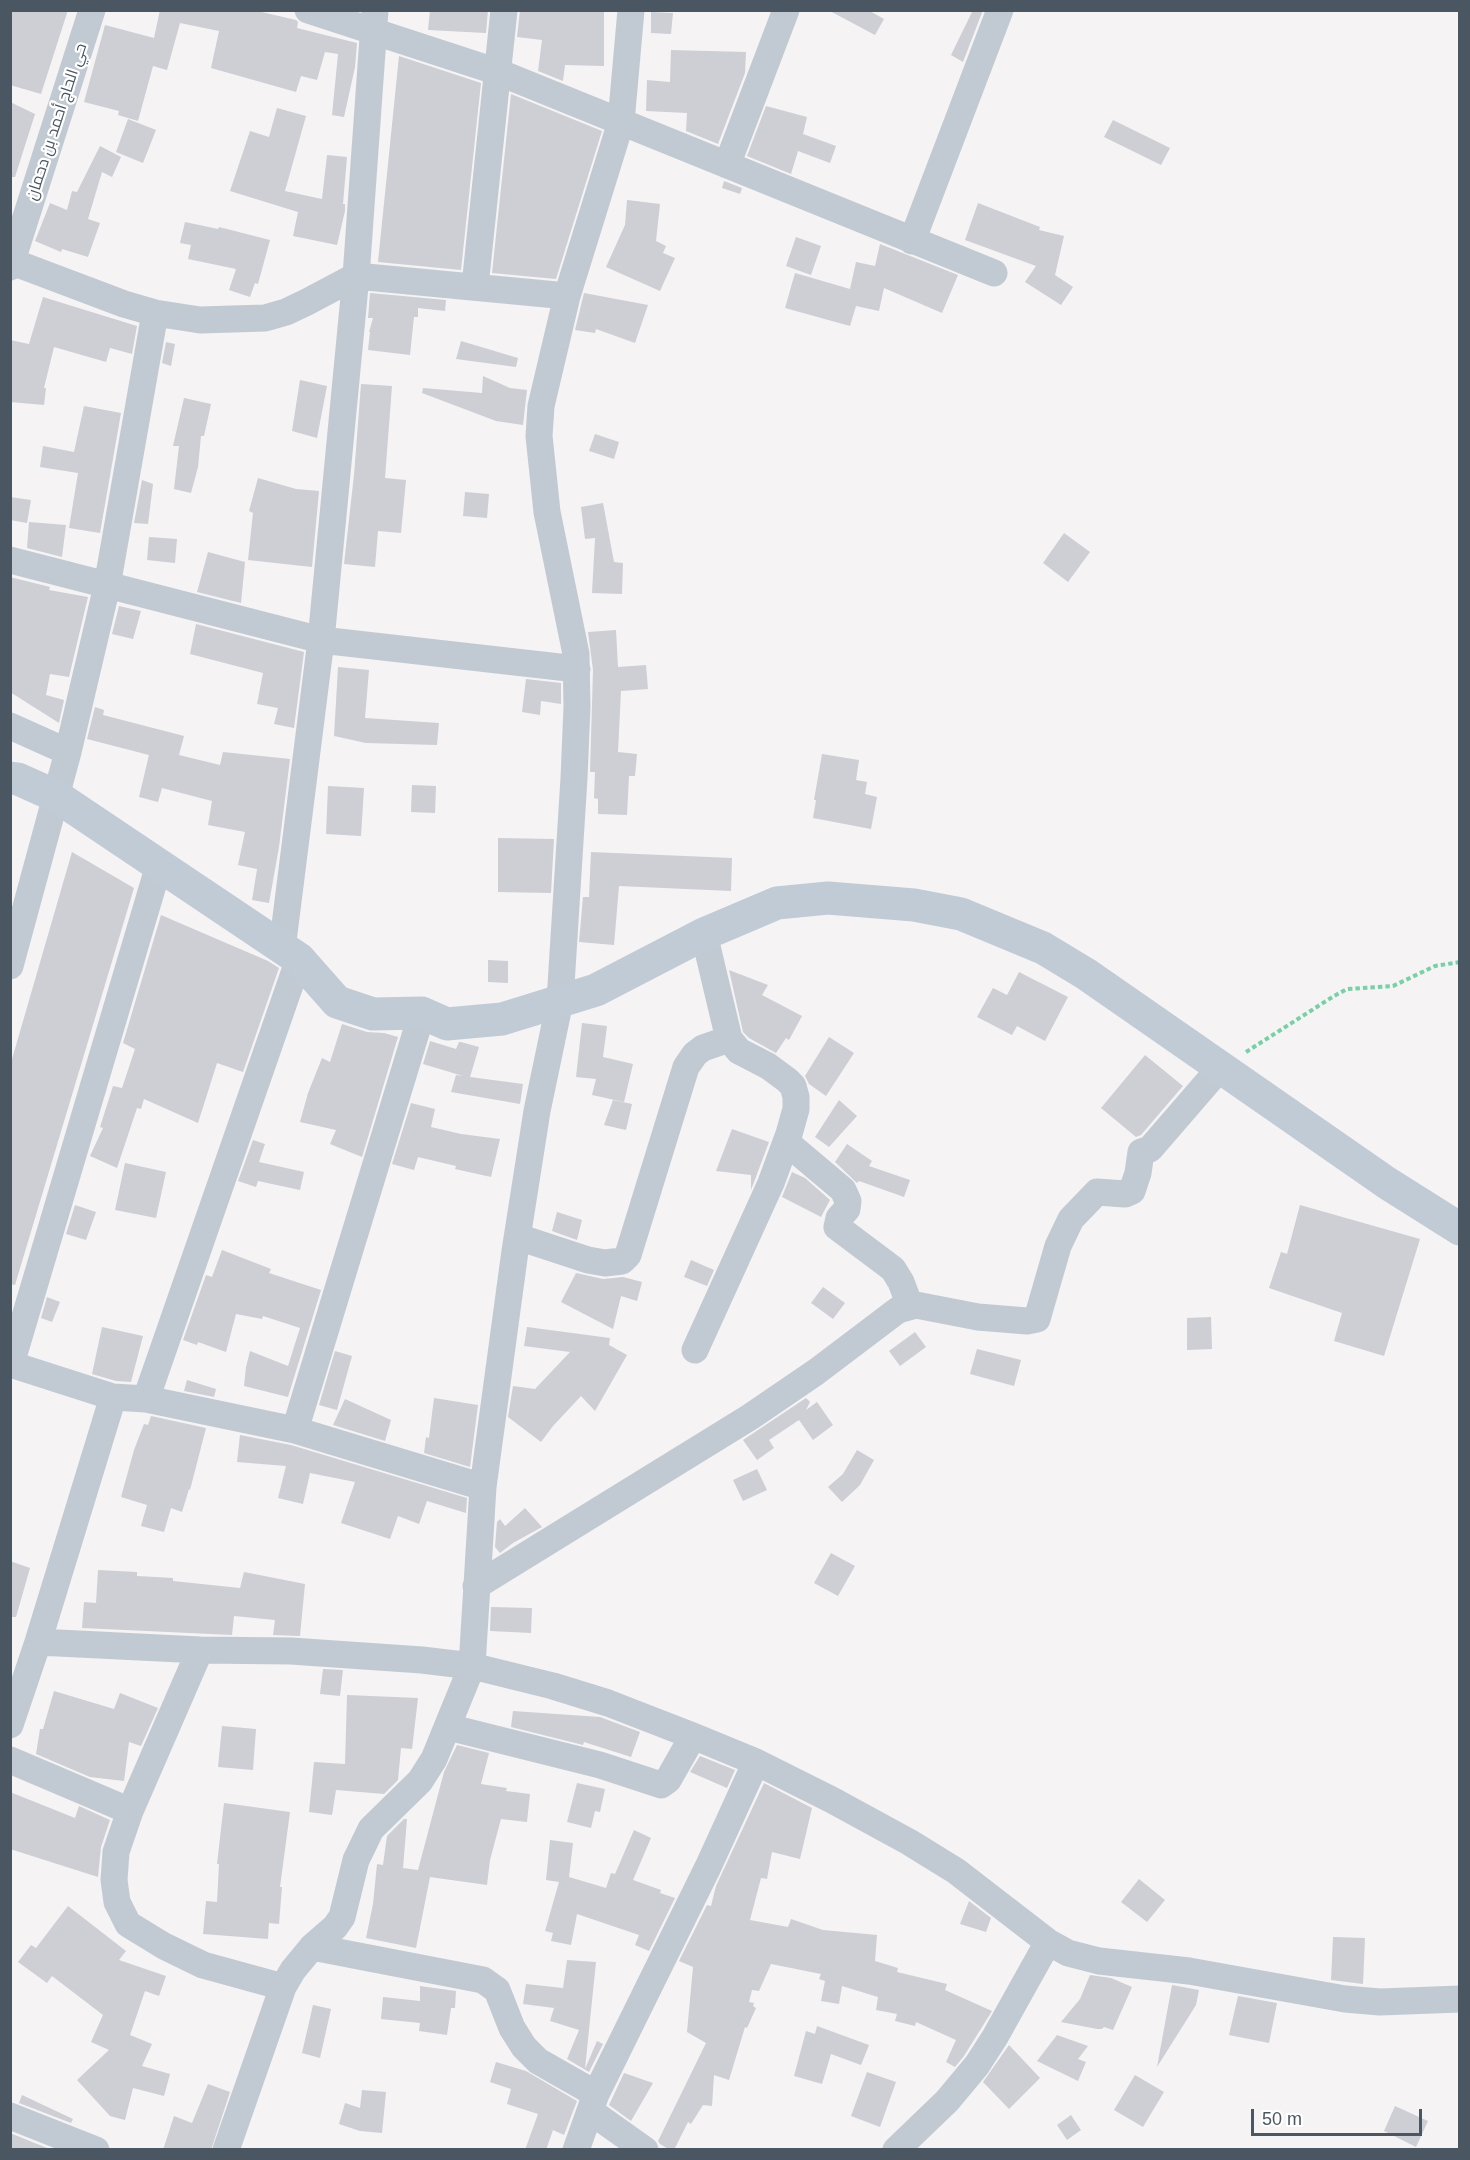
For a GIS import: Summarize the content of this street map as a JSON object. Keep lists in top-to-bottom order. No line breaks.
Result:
{"streets":{"street":["حي الحاج أحمد بن دحمان"]},"scale_bar":"50 m"}
